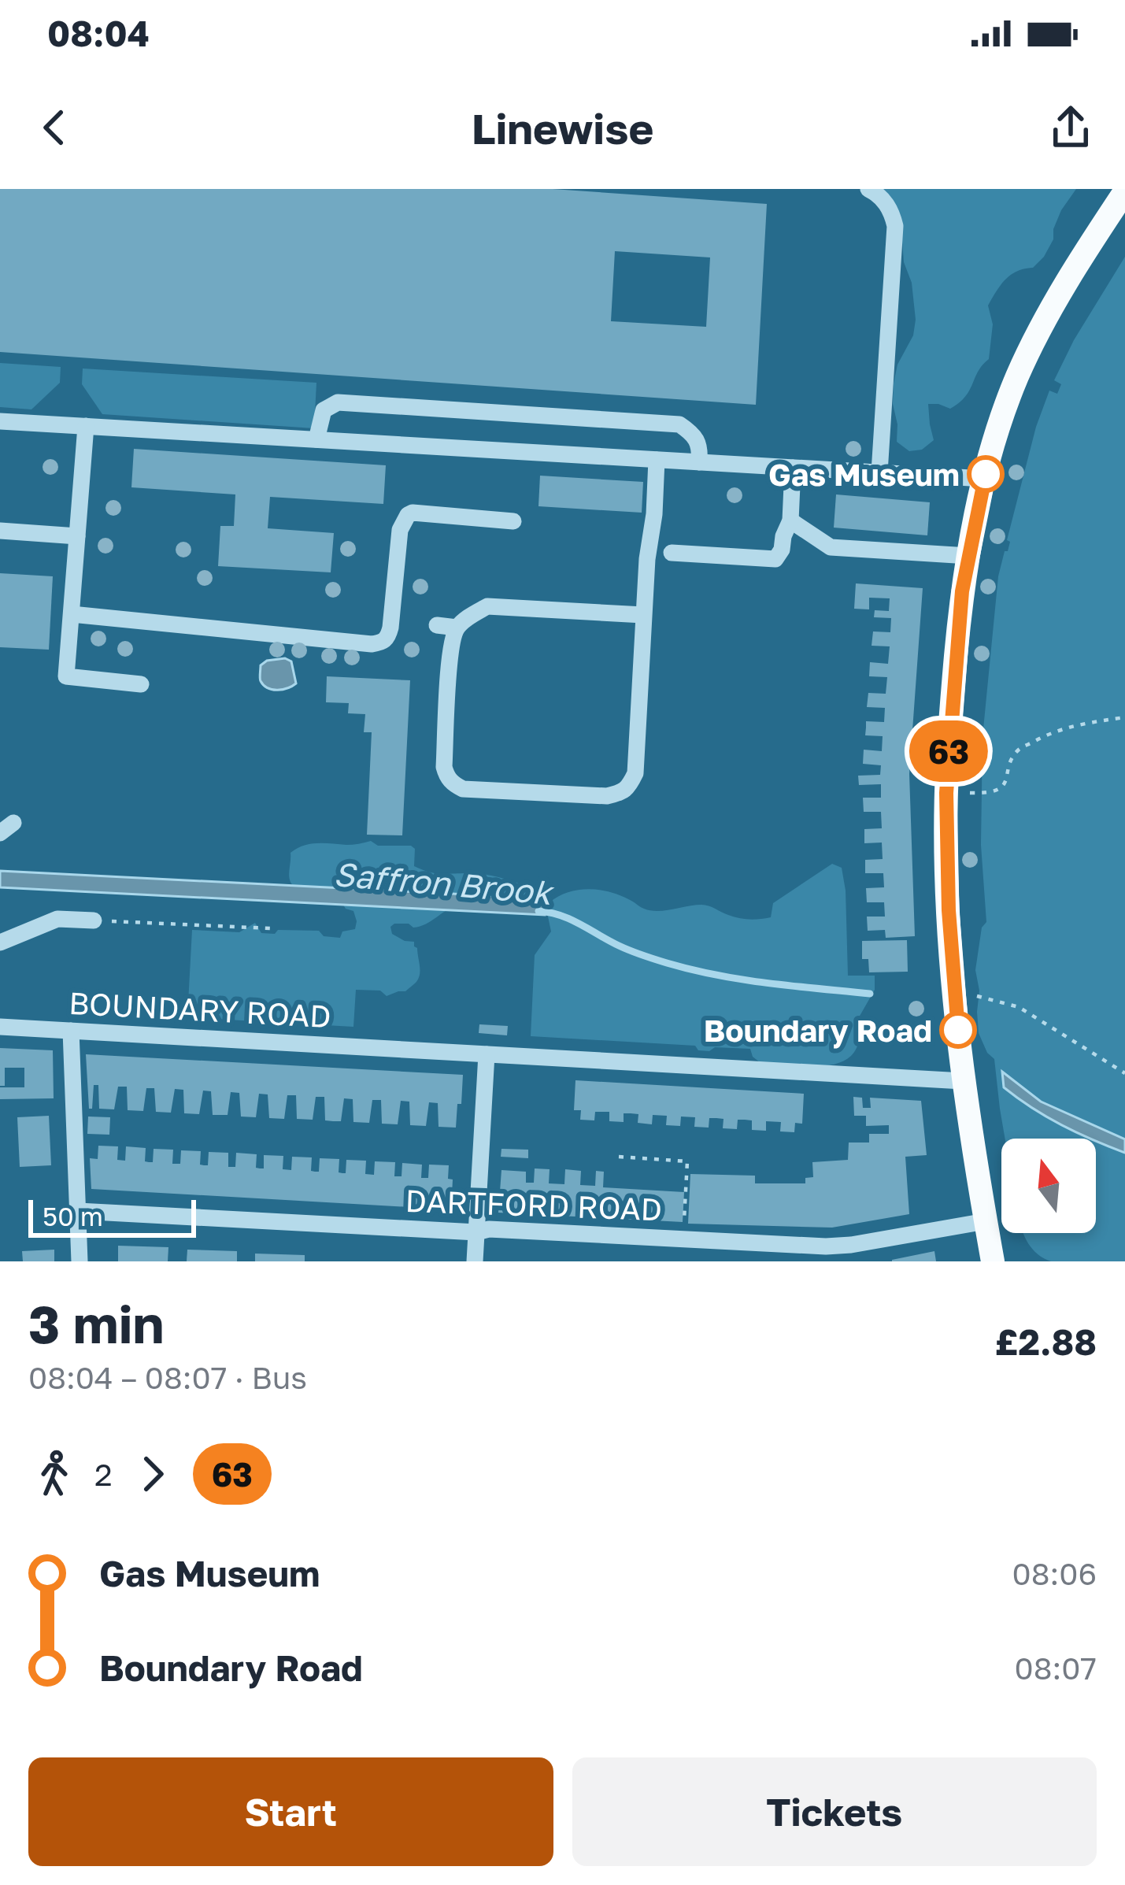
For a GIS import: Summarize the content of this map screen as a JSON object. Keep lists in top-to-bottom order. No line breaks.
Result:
{"streets":{"street":["BOUNDARY ROAD","DARTFORD ROAD"]},"water":["Saffron Brook"],"places":["Gas Museum","Boundary Road"],"lines":["bus line 63"],"scale_bar":"50 m","north":"top","page":{"status":"08:04","header":"Linewise","on_map":"63","scale":"50 m","heading":["3 min","08:04 – 08:07 · Bus","£2.88"],"legs":["2","63"],"list":[{"name":"Gas Museum","value":"08:06"},{"name":"Boundary Road","value":"08:07"}],"buttons":["Start","Tickets"]}}
